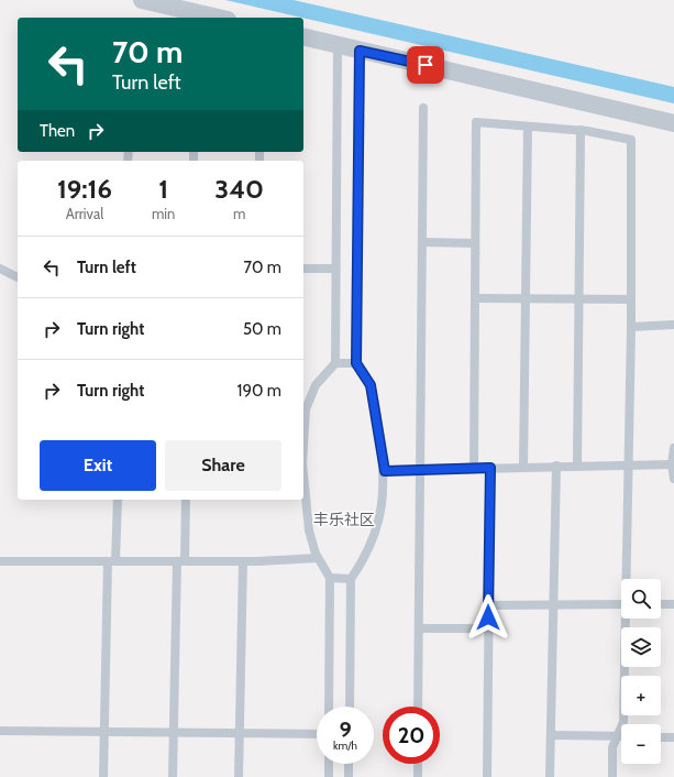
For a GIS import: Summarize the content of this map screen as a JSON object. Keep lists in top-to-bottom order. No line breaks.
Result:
{"districts":["丰乐社区"],"page":{"turn":["70 m","Turn left"],"then":"Then","eta":["19:16","Arrival","1","min","340","m"],"list":[{"name":"Turn left","value":"70 m"},{"name":"Turn right","value":"50 m"},{"name":"Turn right","value":"190 m"}],"buttons":["Exit","Share"],"map_buttons":["+","−"],"speed":"9 km/h","limit":"20"}}
